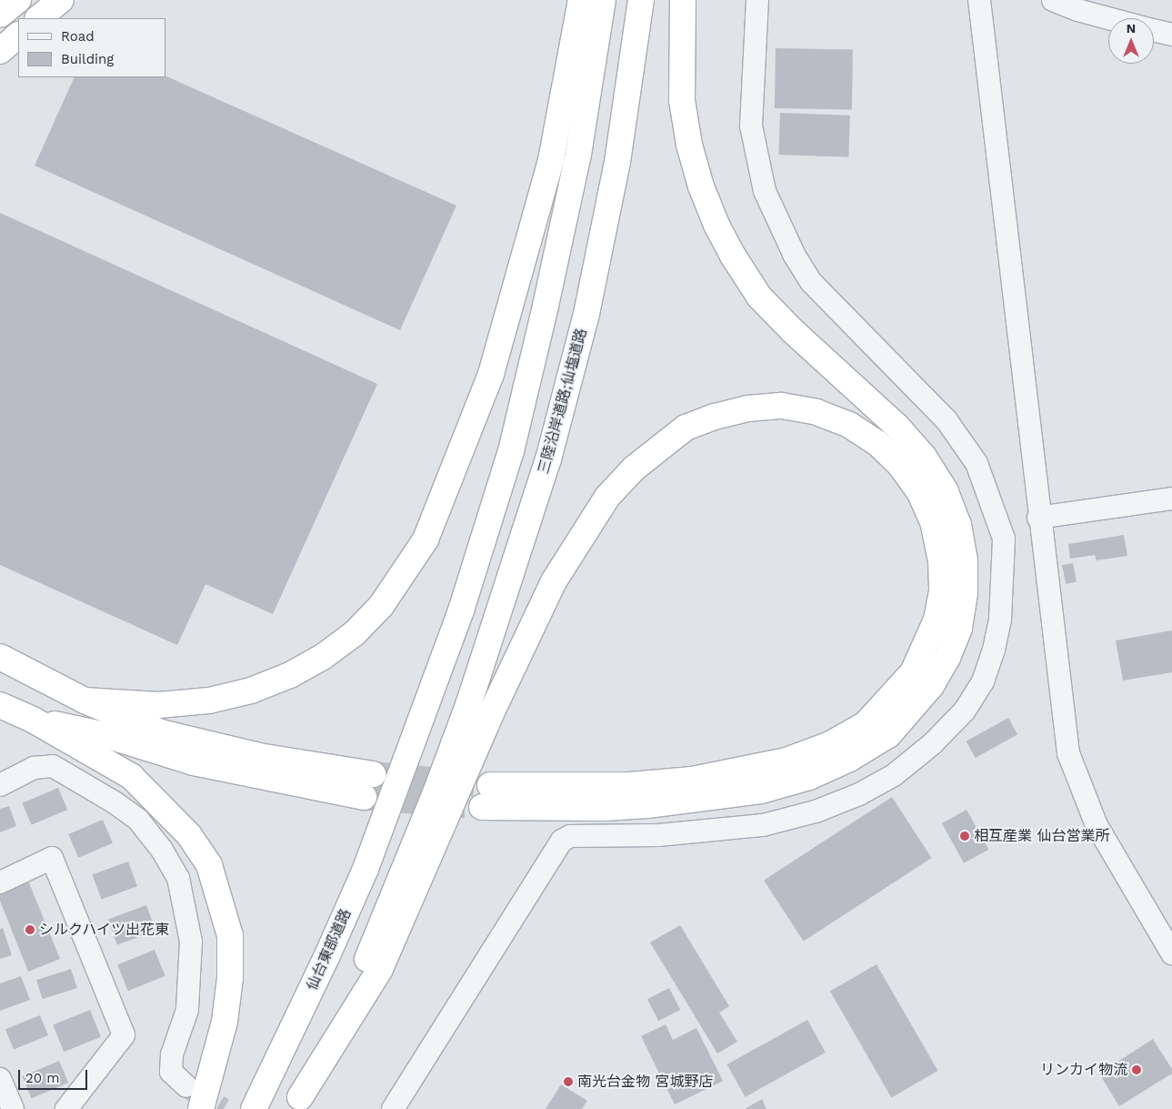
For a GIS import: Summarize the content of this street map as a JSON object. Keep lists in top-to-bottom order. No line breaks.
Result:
{"streets":{"highway":["三陸沿岸道路;仙塩道路","仙台東部道路"]},"places":["相互産業 仙台営業所","シルクハイツ出花東","リンカイ物流","南光台金物 宮城野店"],"legend":["Road","Building"],"scale_bar":"20 m","north":"top"}
